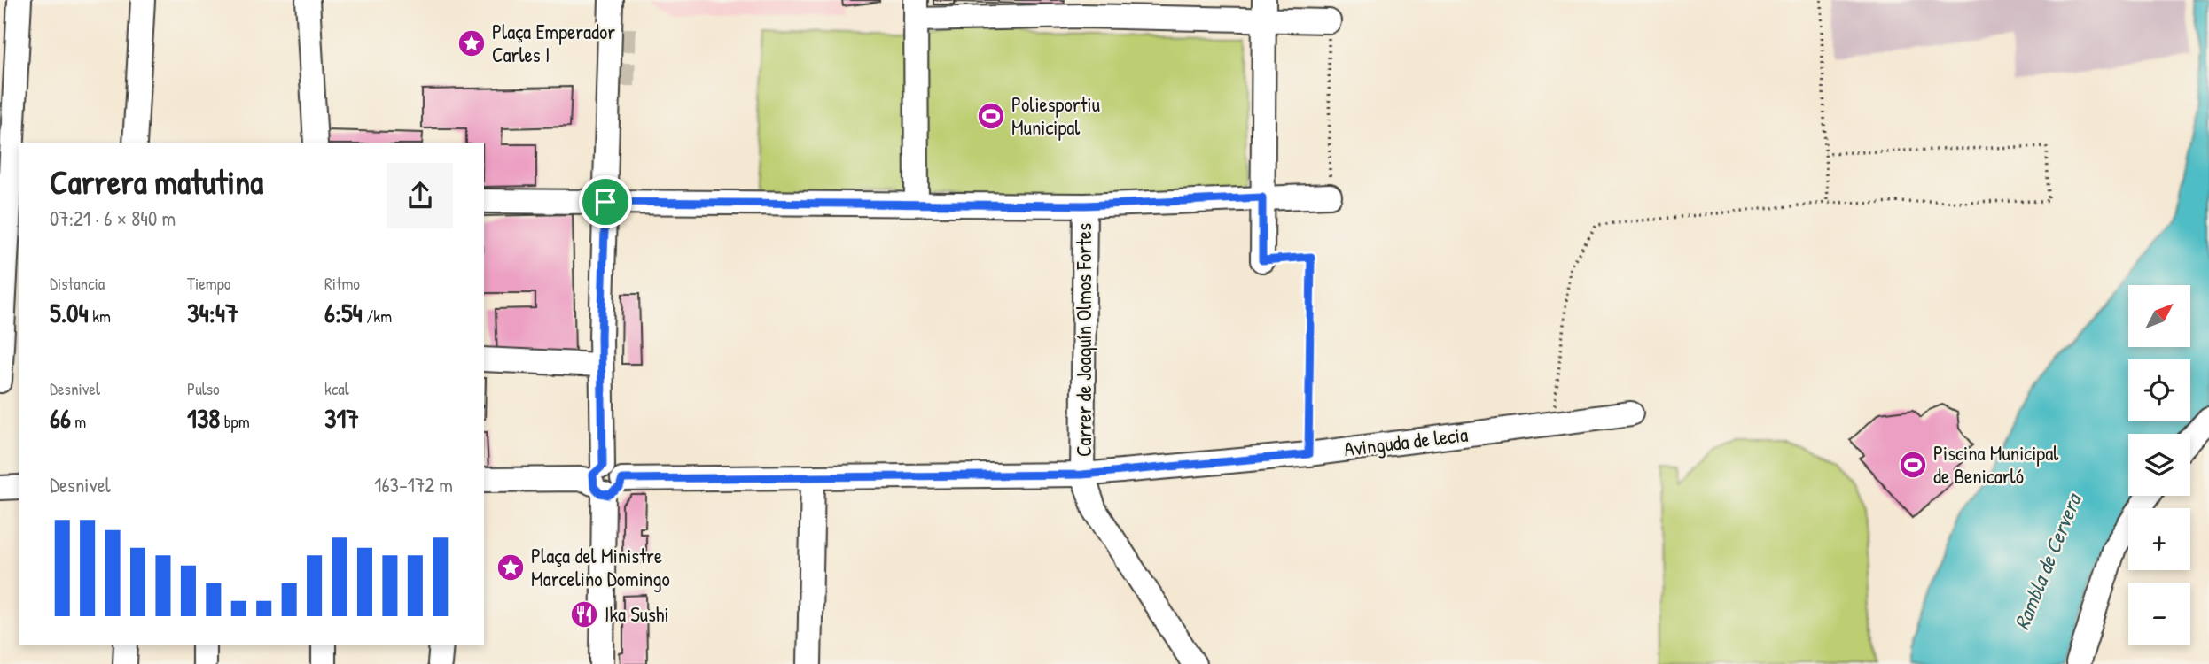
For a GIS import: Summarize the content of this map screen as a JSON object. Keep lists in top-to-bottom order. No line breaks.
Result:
{"streets":{"street":["Carrer de Joaquín Olmos Fortes","Avinguda de lecia"]},"crossings":[["Carrer de Joaquín Olmos Fortes","Avinguda de lecia"]],"water":["Rambla de Cervera"],"places":{"place":["Plaça Emperador Carles I","Plaça del Ministre Marcelino Domingo"],"sports":["Poliesportiu Municipal","Piscina Municipal de Benicarló"],"restaurant":["Ika Sushi"]},"north":"top right","page":{"heading":["Carrera matutina","07:21 · 6 × 840 m"],"stats":[["Distancia","5.04 km"],["Tiempo","34:47"],["Ritmo","6:54 /km"],["Desnivel","66 m"],["Pulso","138 bpm"],["kcal","317"]],"map_buttons":["+","−"],"chart":["Desnivel","163–172 m"]}}
